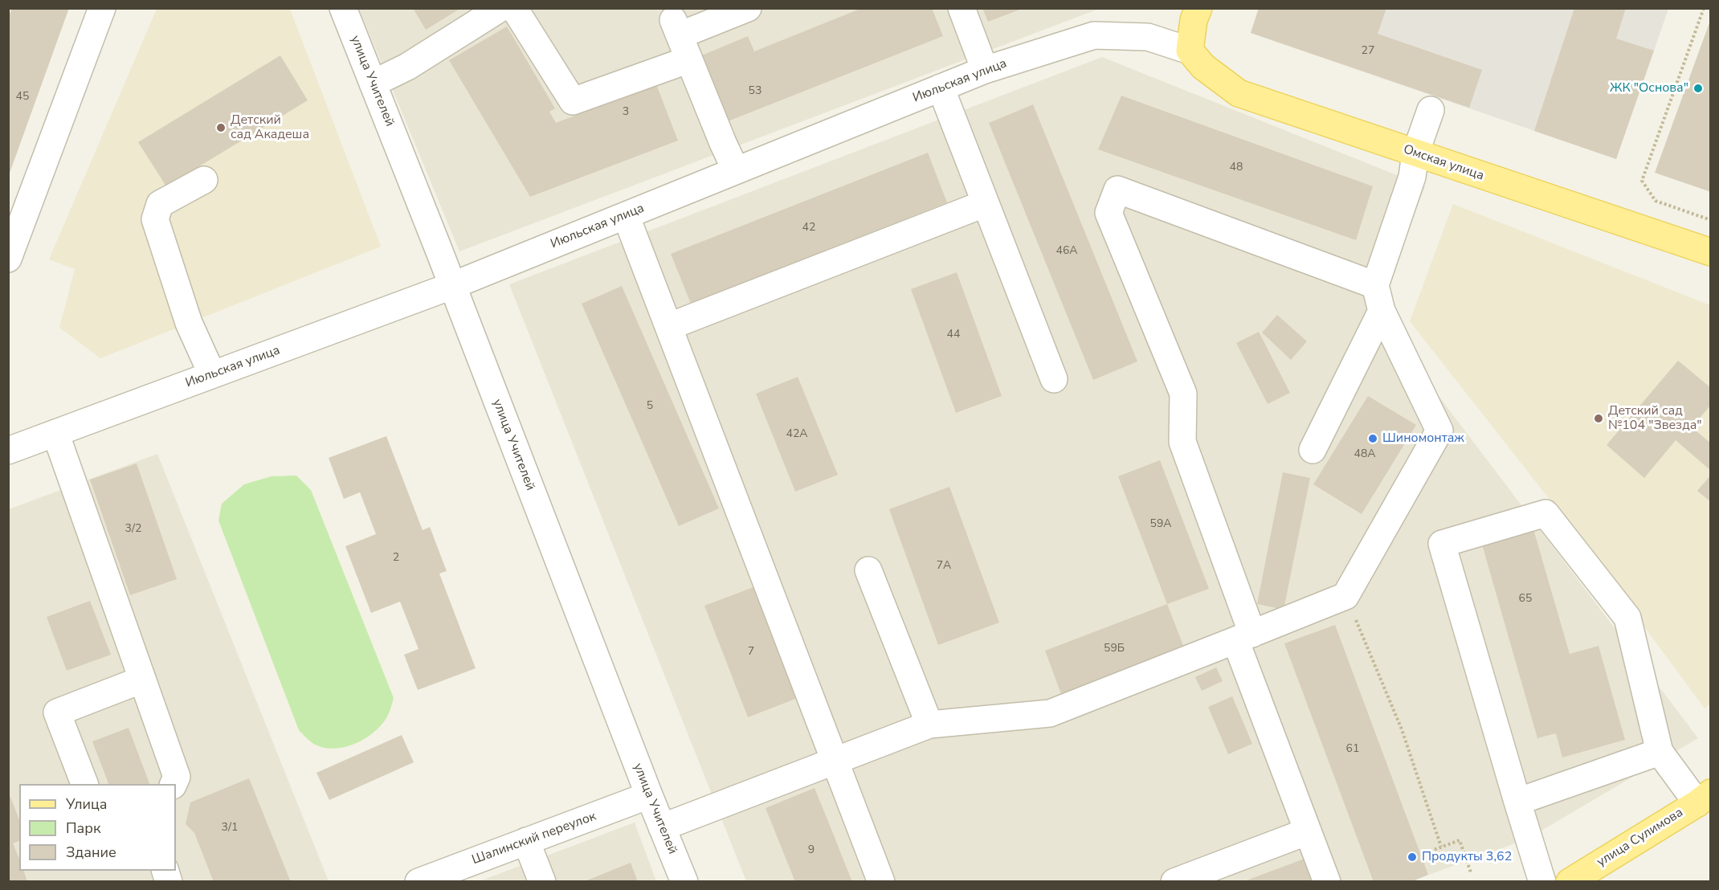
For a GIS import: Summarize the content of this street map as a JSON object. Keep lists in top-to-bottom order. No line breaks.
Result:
{"streets":{"main road":["Омская улица","улица Сулимова"],"street":["улица Учителей","Июльская улица","Шалинский переулок"]},"crossings":[["улица Учителей","Июльская улица"],["улица Учителей","Шалинский переулок"],["Июльская улица","Омская улица"]],"places":["ЖК \"Основа\"","Детский сад Акадеша","Детский сад №104 \"Звезда\"","Шиномонтаж","Продукты 3,62"],"house_numbers":["27","53","45","3","48","42","46А","44","5","42А","48А","59А","3/2","2","7А","65","59Б","7","61","3/1","9"],"legend":["Улица","Парк","Здание"]}
